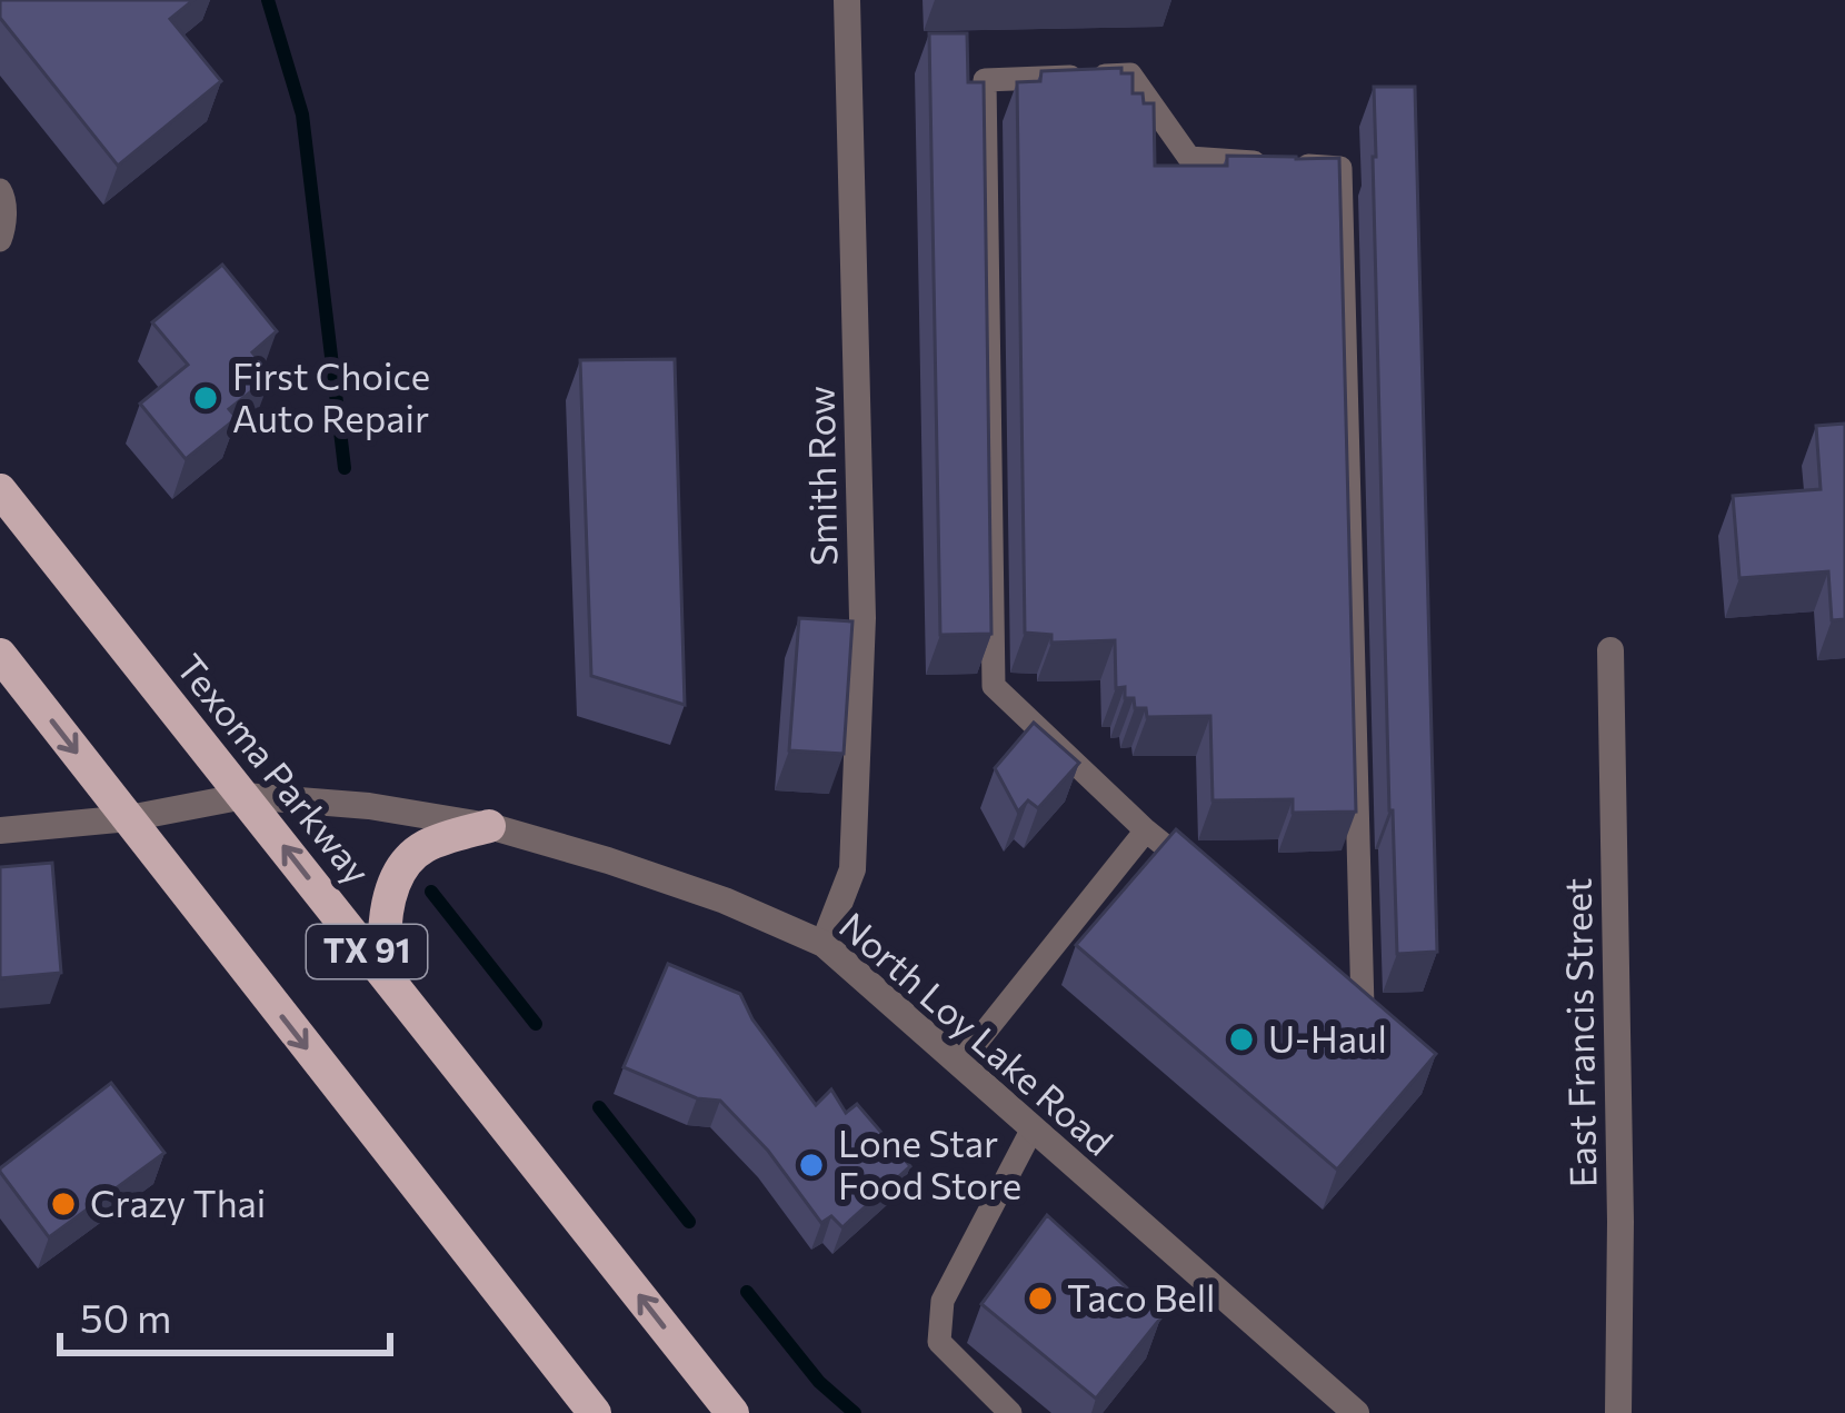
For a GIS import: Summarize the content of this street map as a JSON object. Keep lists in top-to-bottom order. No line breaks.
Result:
{"streets":{"main road":["Texoma Parkway","TX 91"],"street":["Smith Row","East Francis Street","North Loy Lake Road"]},"crossings":[["Smith Row","North Loy Lake Road"],["Texoma Parkway","North Loy Lake Road"],["TX 91","North Loy Lake Road"]],"places":["First Choice Auto Repair","U-Haul","Lone Star Food Store","Crazy Thai","Taco Bell"],"scale_bar":"50 m"}
